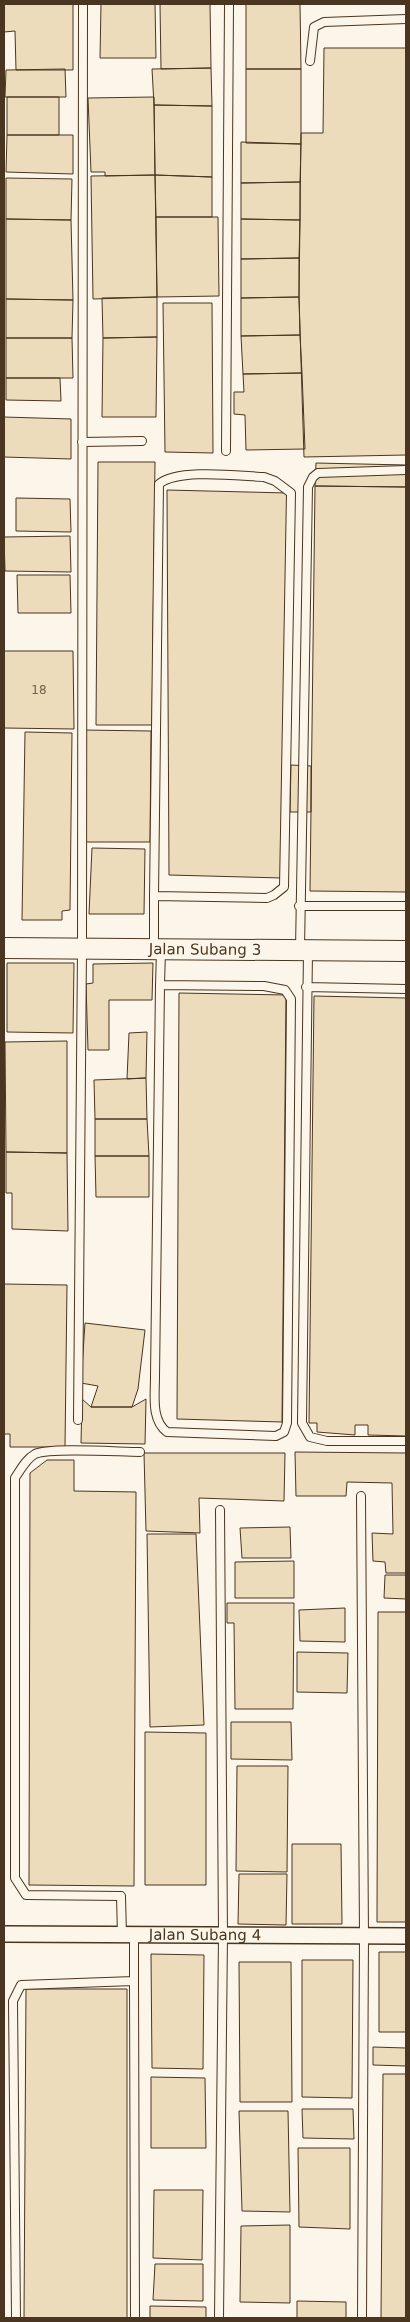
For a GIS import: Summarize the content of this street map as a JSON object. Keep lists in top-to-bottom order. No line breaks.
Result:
{"streets":{"street":["Jalan Subang 3","Jalan Subang 4"]},"house_numbers":["18"]}
